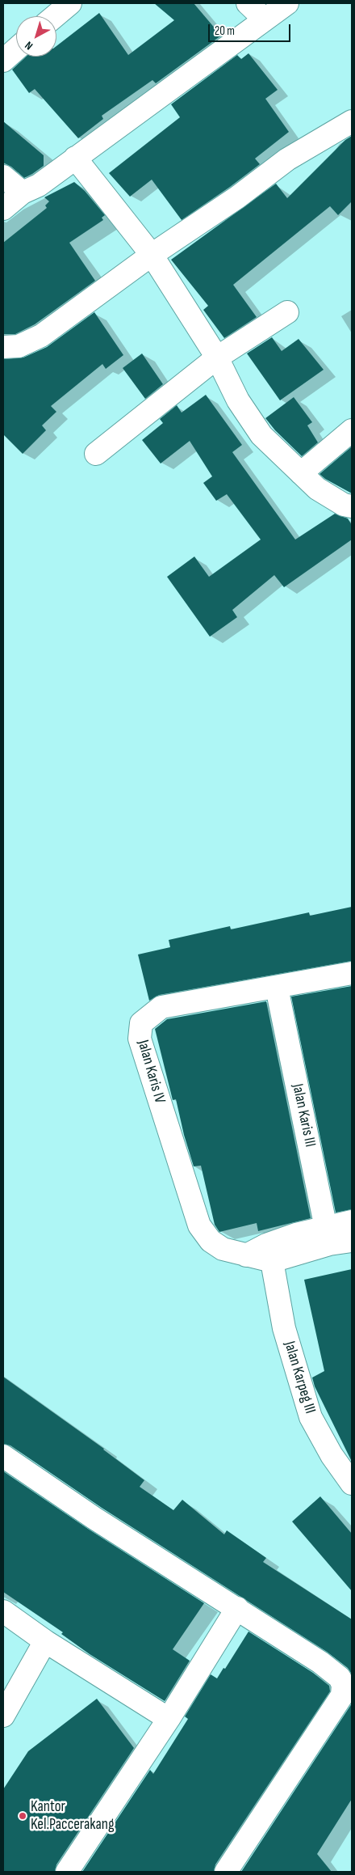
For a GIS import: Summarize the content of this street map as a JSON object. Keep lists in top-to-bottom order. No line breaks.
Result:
{"streets":{"street":["Jalan Karis IV","Jalan Karis III","Jalan Karpeg III"]},"crossings":[["Jalan Karis IV","Jalan Karis III"],["Jalan Karis IV","Jalan Karpeg III"]],"places":["Kantor Kel.Paccerakang"],"scale_bar":"20 m","north":"bottom left"}
